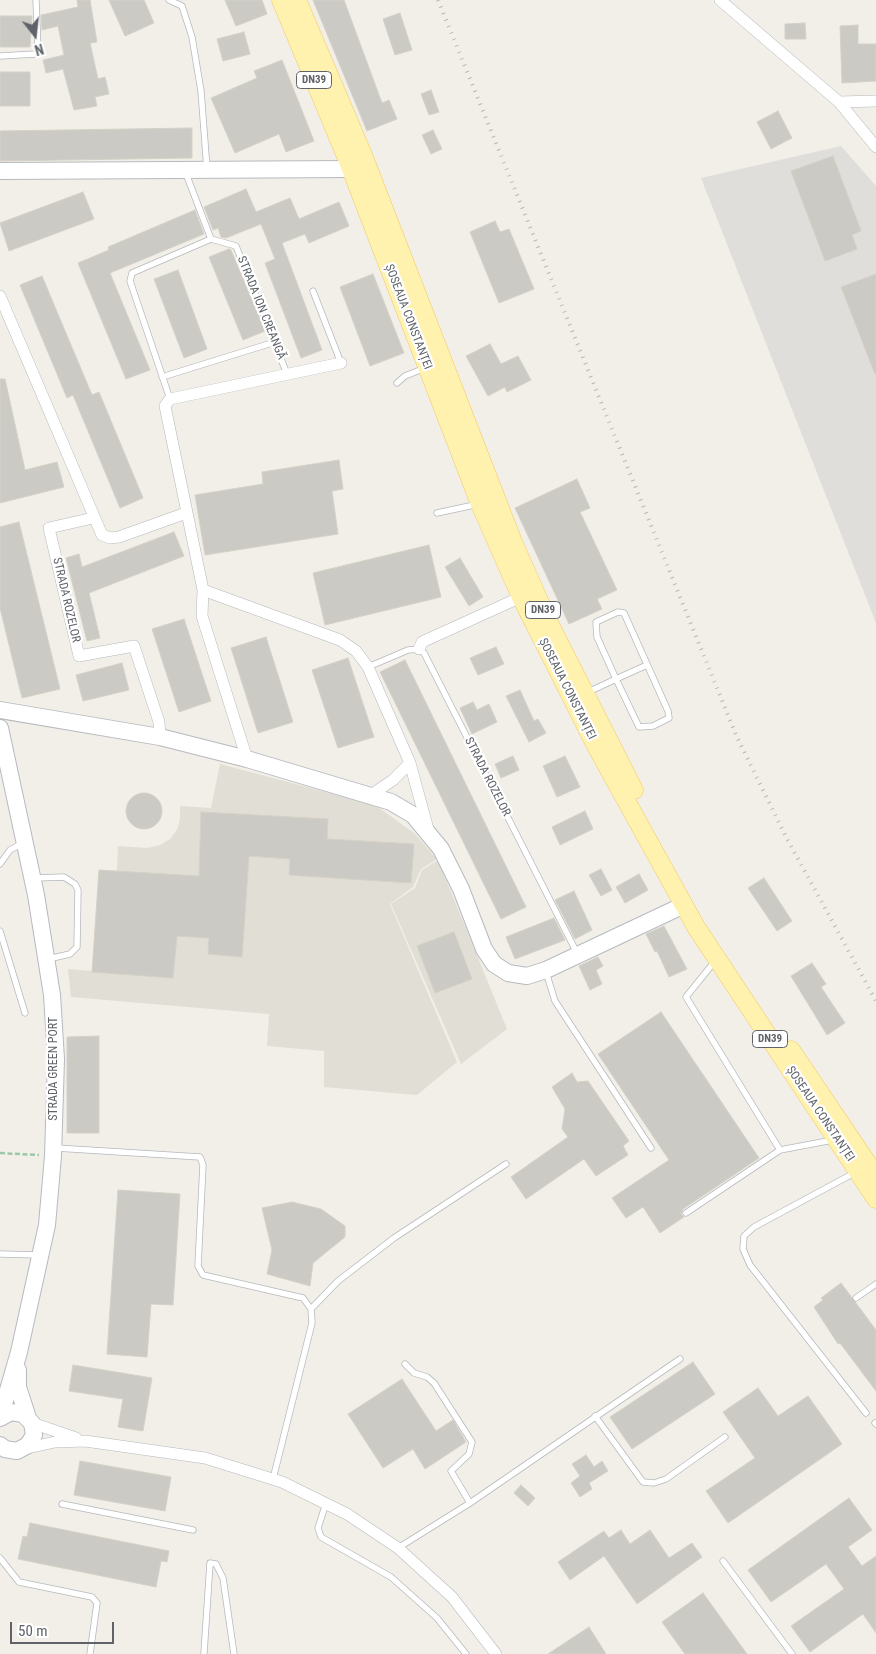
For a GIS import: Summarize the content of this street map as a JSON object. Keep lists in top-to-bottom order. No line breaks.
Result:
{"streets":{"main road":["DN39","ȘOSEAUA CONSTANȚEI"],"street":["STRADA ROZELOR","STRADA GREEN PORT"],"lane":["STRADA ION CREANGĂ"]},"scale_bar":"50 m","north":"bottom"}
